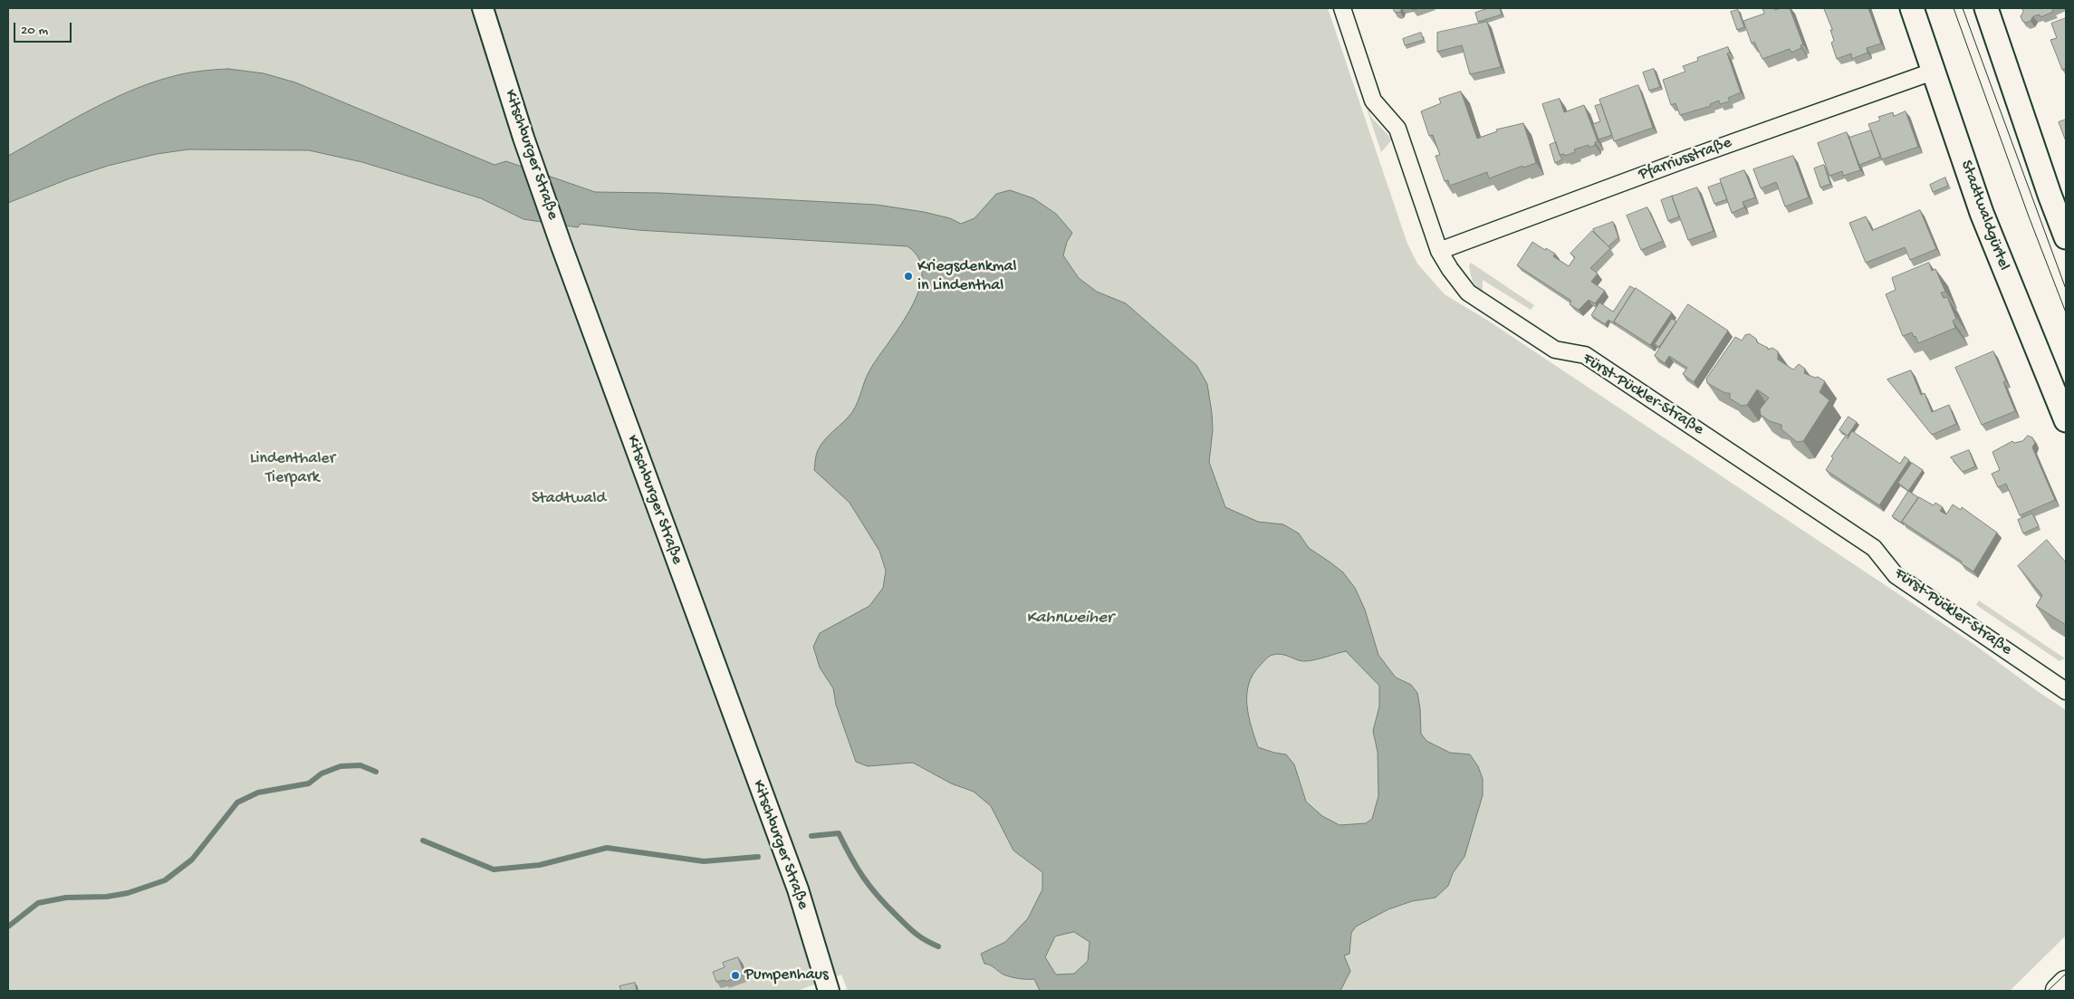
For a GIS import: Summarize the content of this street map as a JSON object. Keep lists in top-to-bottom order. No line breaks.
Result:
{"streets":{"main road":["Stadtwaldgürtel"],"street":["Kitschburger Straße","Pfarriusstraße","Fürst-Pückler-Straße"]},"crossings":[["Pfarriusstraße","Stadtwaldgürtel"],["Pfarriusstraße","Fürst-Pückler-Straße"]],"water":["Kahnweiher"],"parks":["Lindenthaler Tierpark","Stadtwald"],"places":["Kriegsdenkmal in Lindenthal","Pumpenhaus"],"scale_bar":"20 m"}
